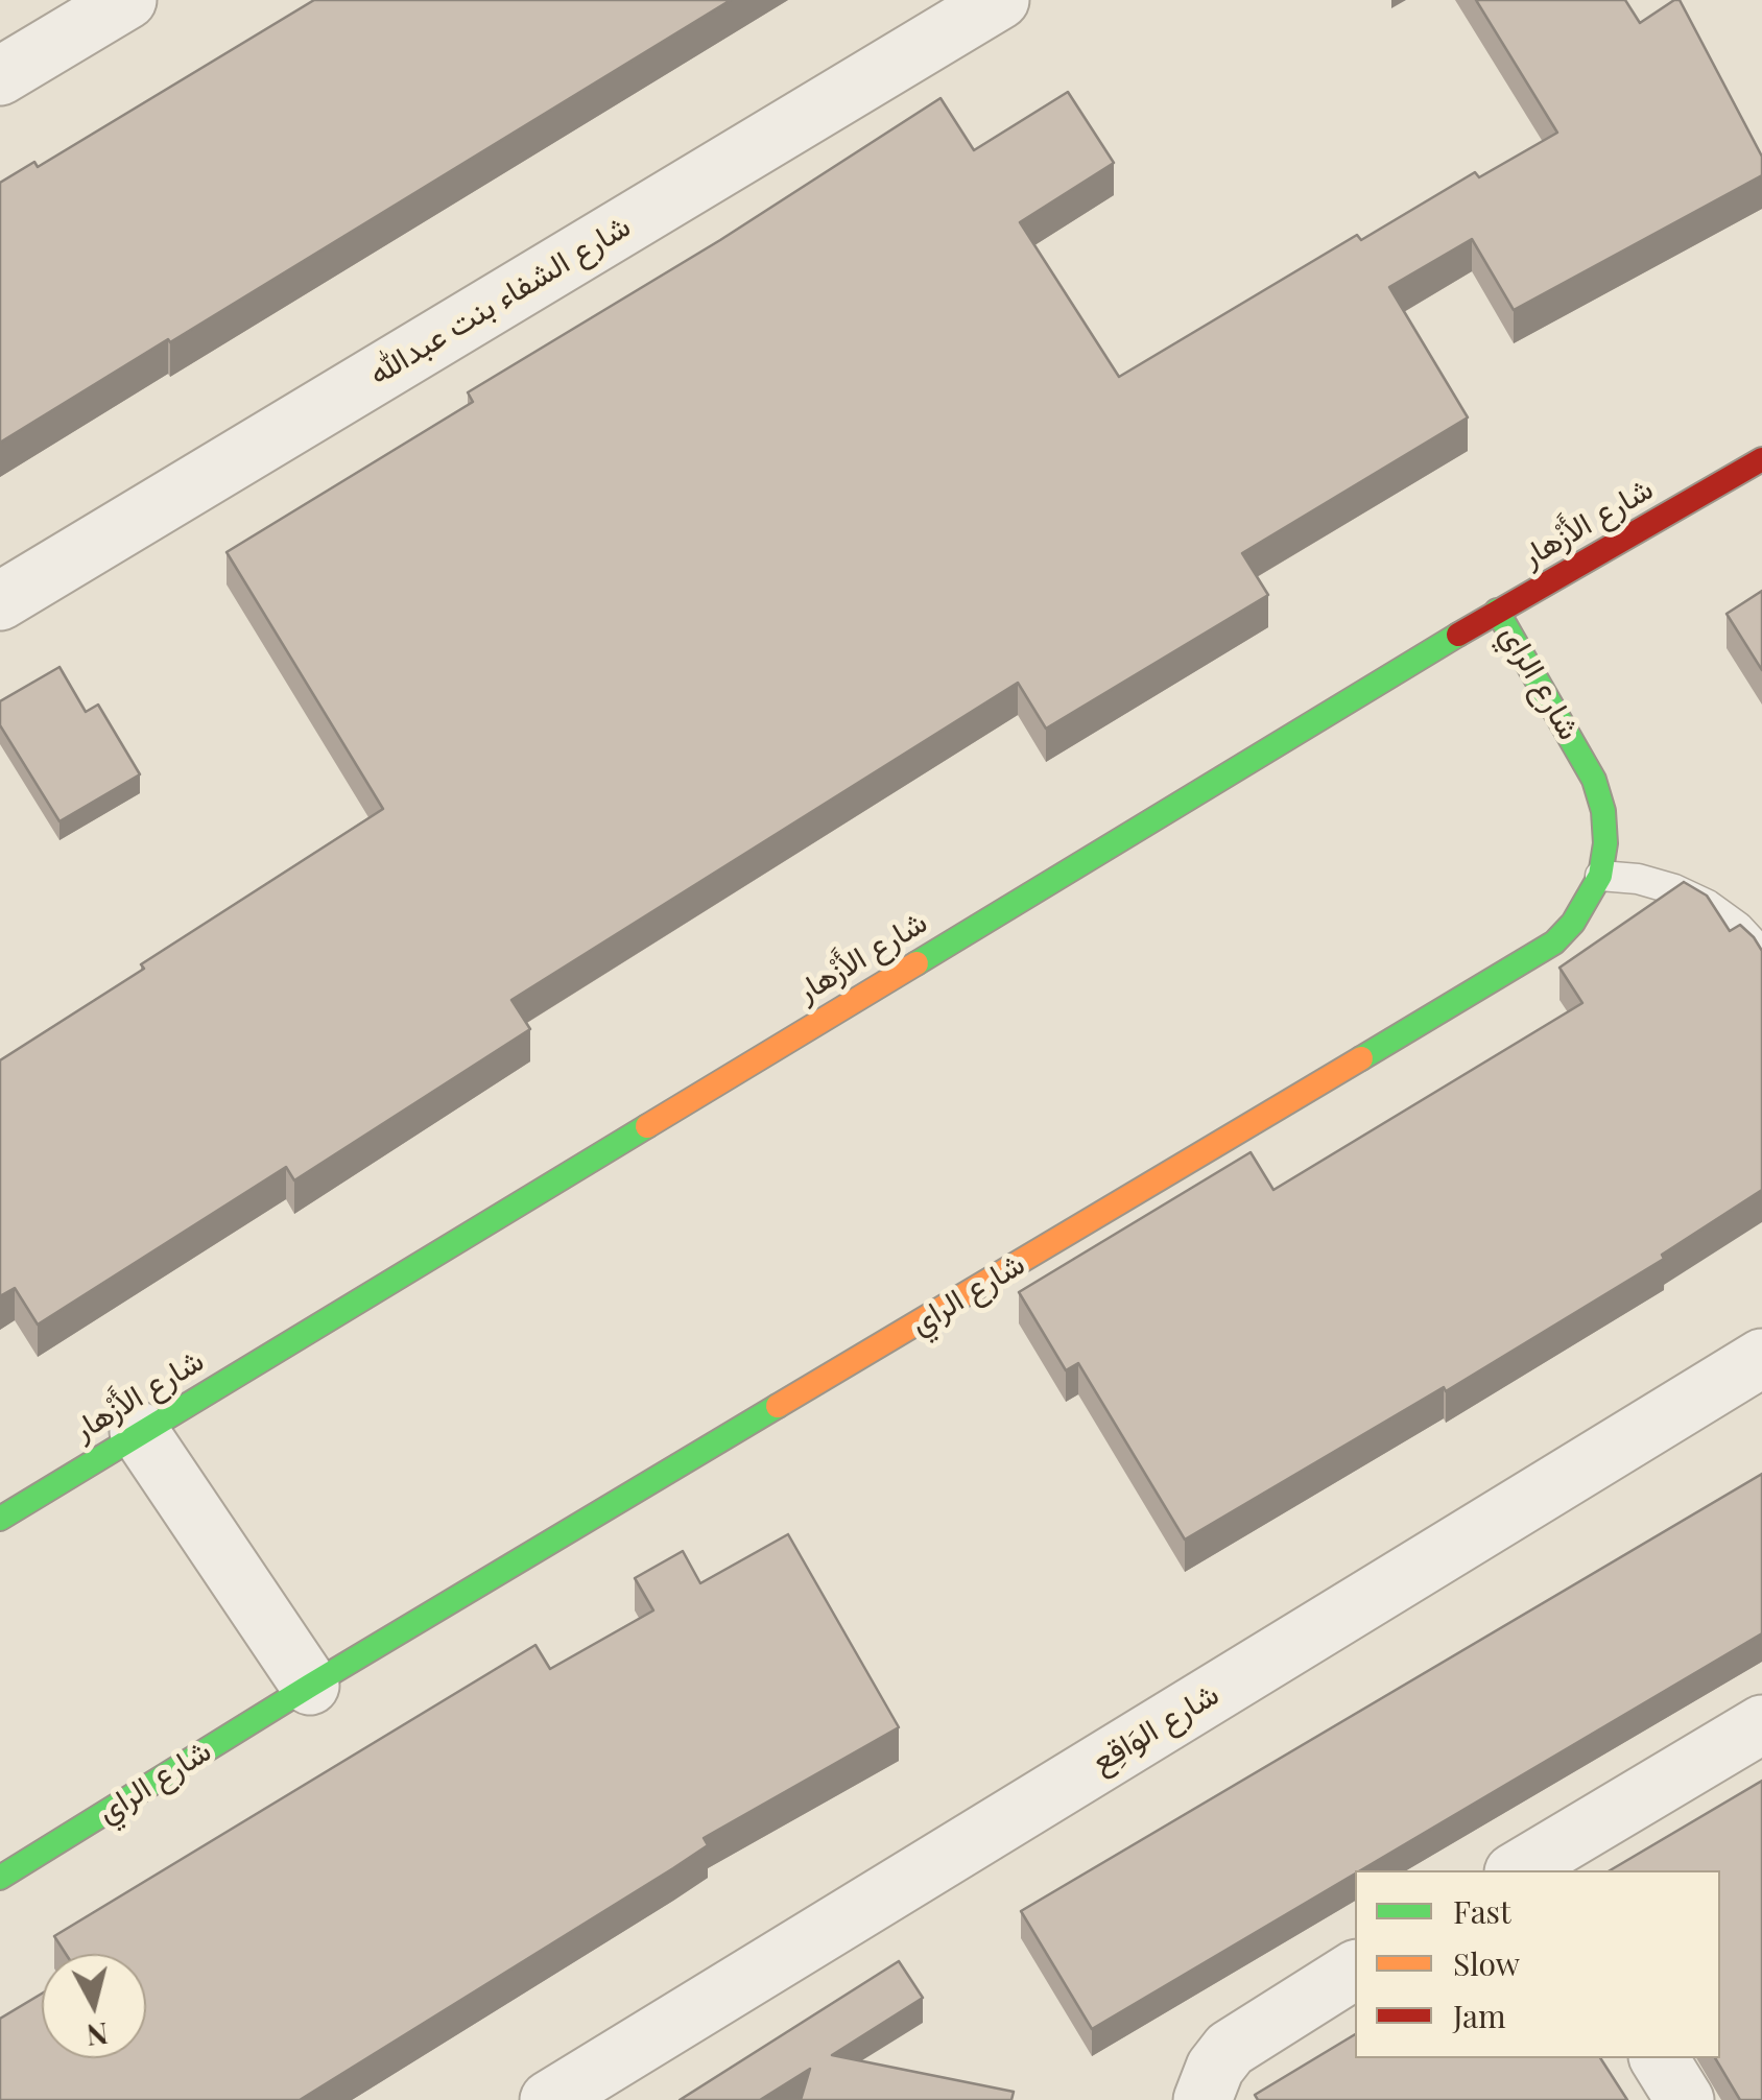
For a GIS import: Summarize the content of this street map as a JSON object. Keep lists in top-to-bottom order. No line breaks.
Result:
{"streets":{"street":["شارع الشفاء بنت عبدالله","شارع الأَزْهار","شارع الراي","شارع الوَاقِع"]},"crossings":[["شارع الأَزْهار","شارع الراي"]],"legend":["Fast","Slow","Jam"],"north":"bottom"}
